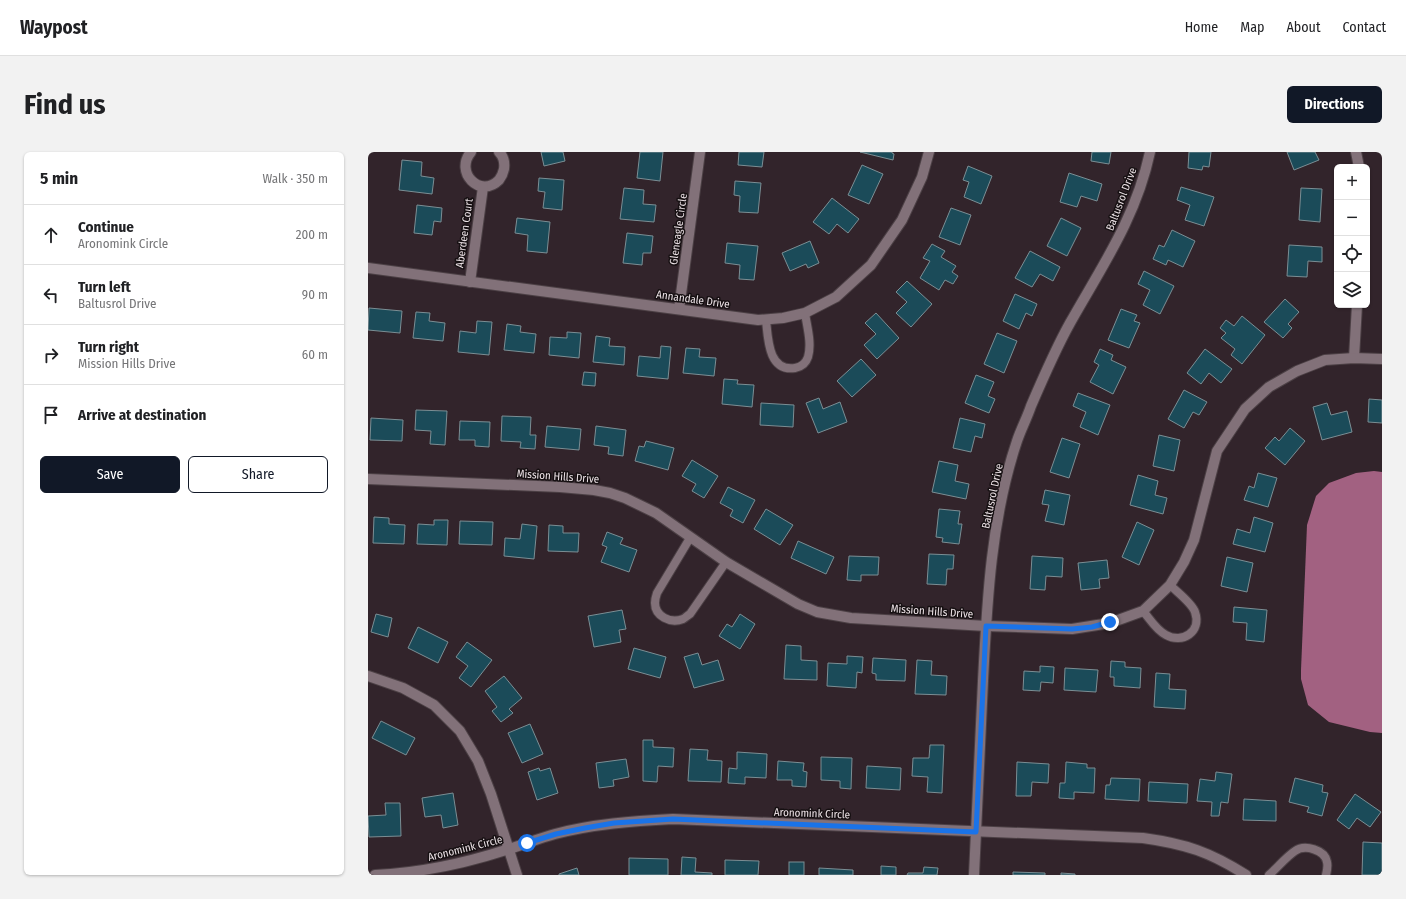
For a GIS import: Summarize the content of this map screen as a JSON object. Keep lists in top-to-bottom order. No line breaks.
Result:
{"streets":{"street":["Baltusrol Drive","Gleneagle Circle","Aberdeen Court","Annandale Drive","Mission Hills Drive","Aronomink Circle"]},"crossings":[["Baltusrol Drive","Mission Hills Drive"],["Baltusrol Drive","Aronomink Circle"],["Gleneagle Circle","Annandale Drive"],["Aberdeen Court","Annandale Drive"]],"page":{"header":"Waypost","nav":["Home","Map","About","Contact"],"buttons":["Directions",["Save","Share"]],"title":"Find us","heading":["5 min","Walk · 350 m"],"map_buttons":["+","−"],"list":[["Continue","Aronomink Circle","200 m"],["Turn left","Baltusrol Drive","90 m"],["Turn right","Mission Hills Drive","60 m"],"Arrive at destination"]}}
